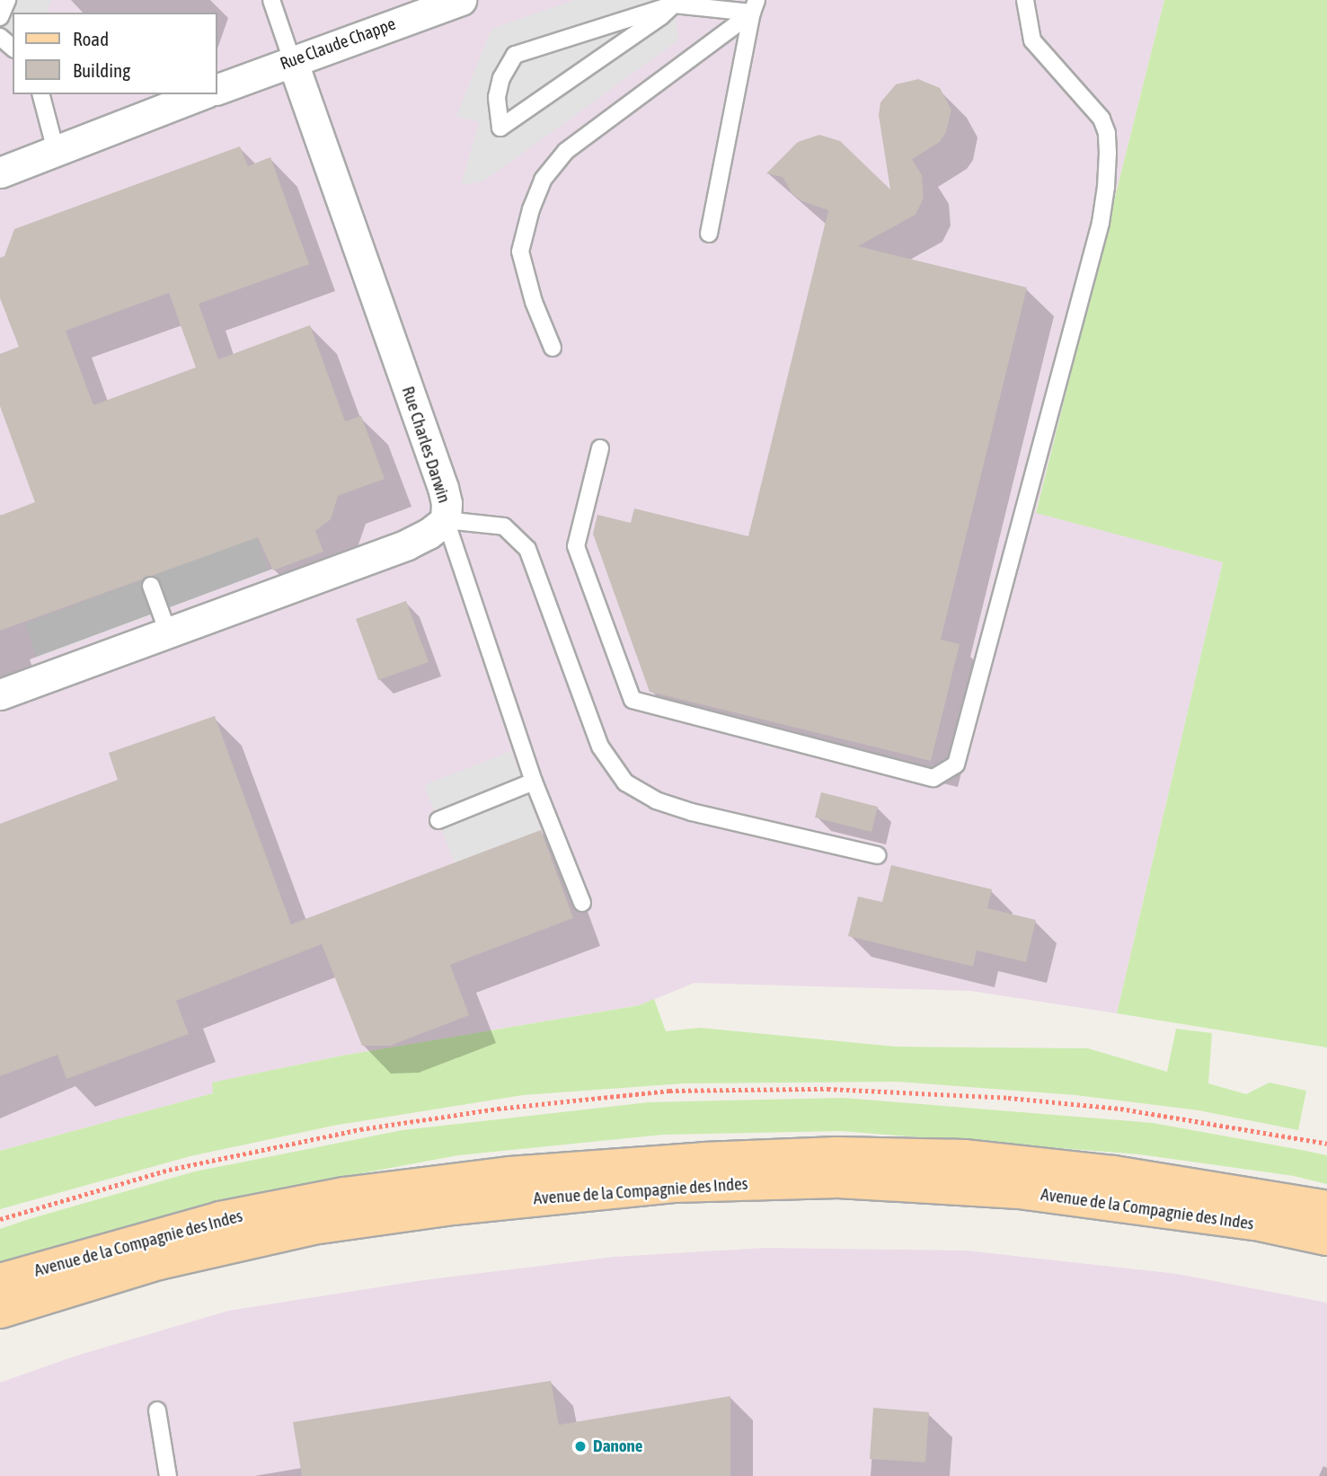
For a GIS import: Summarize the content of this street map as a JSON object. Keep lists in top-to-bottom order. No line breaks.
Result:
{"streets":{"main road":["Avenue de la Compagnie des Indes"],"street":["Rue Claude Chappe","Rue Charles Darwin"]},"crossings":[["Rue Claude Chappe","Rue Charles Darwin"]],"places":["Danone"],"legend":["Road","Building"]}
